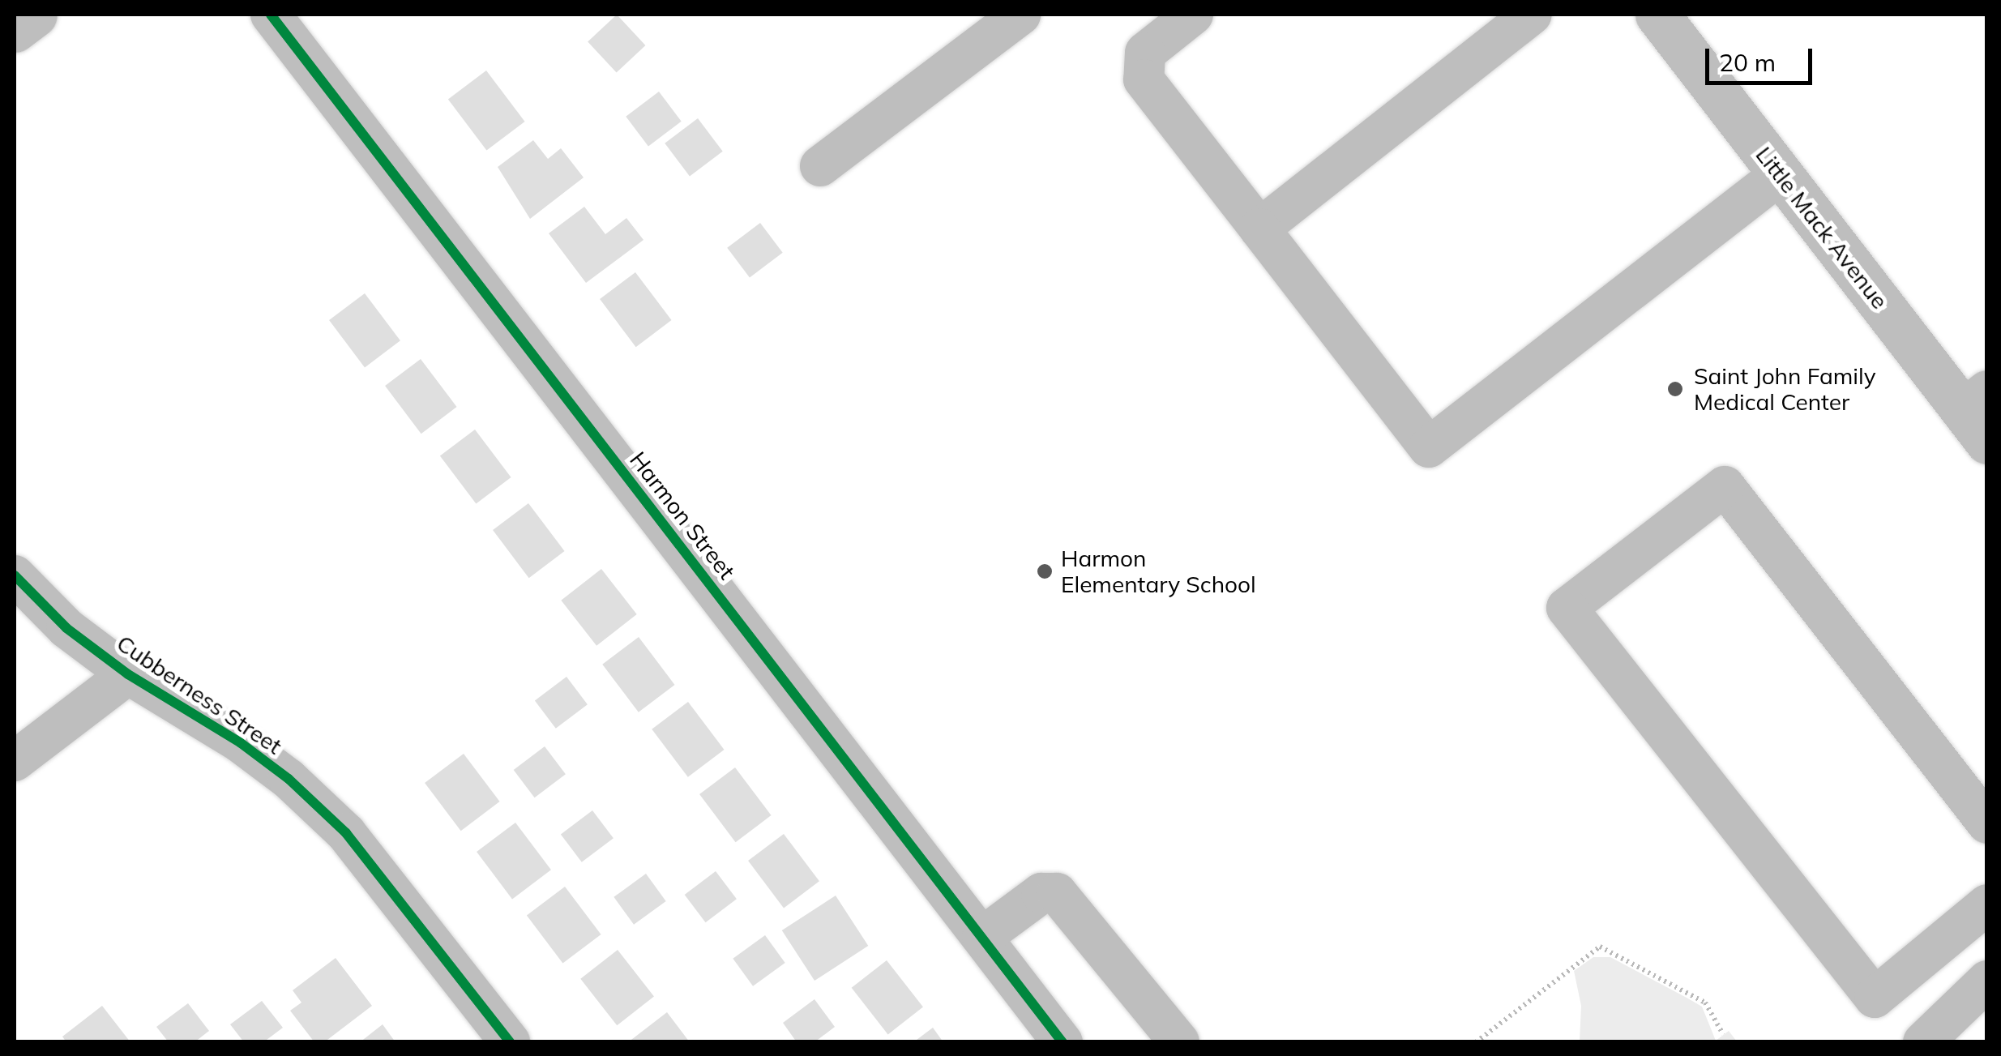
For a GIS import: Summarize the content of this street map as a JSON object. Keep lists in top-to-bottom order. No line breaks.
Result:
{"streets":{"main road":["Little Mack Avenue"],"street":["Harmon Street","Cubberness Street"]},"places":["Saint John Family Medical Center","Harmon Elementary School"],"scale_bar":"20 m"}
